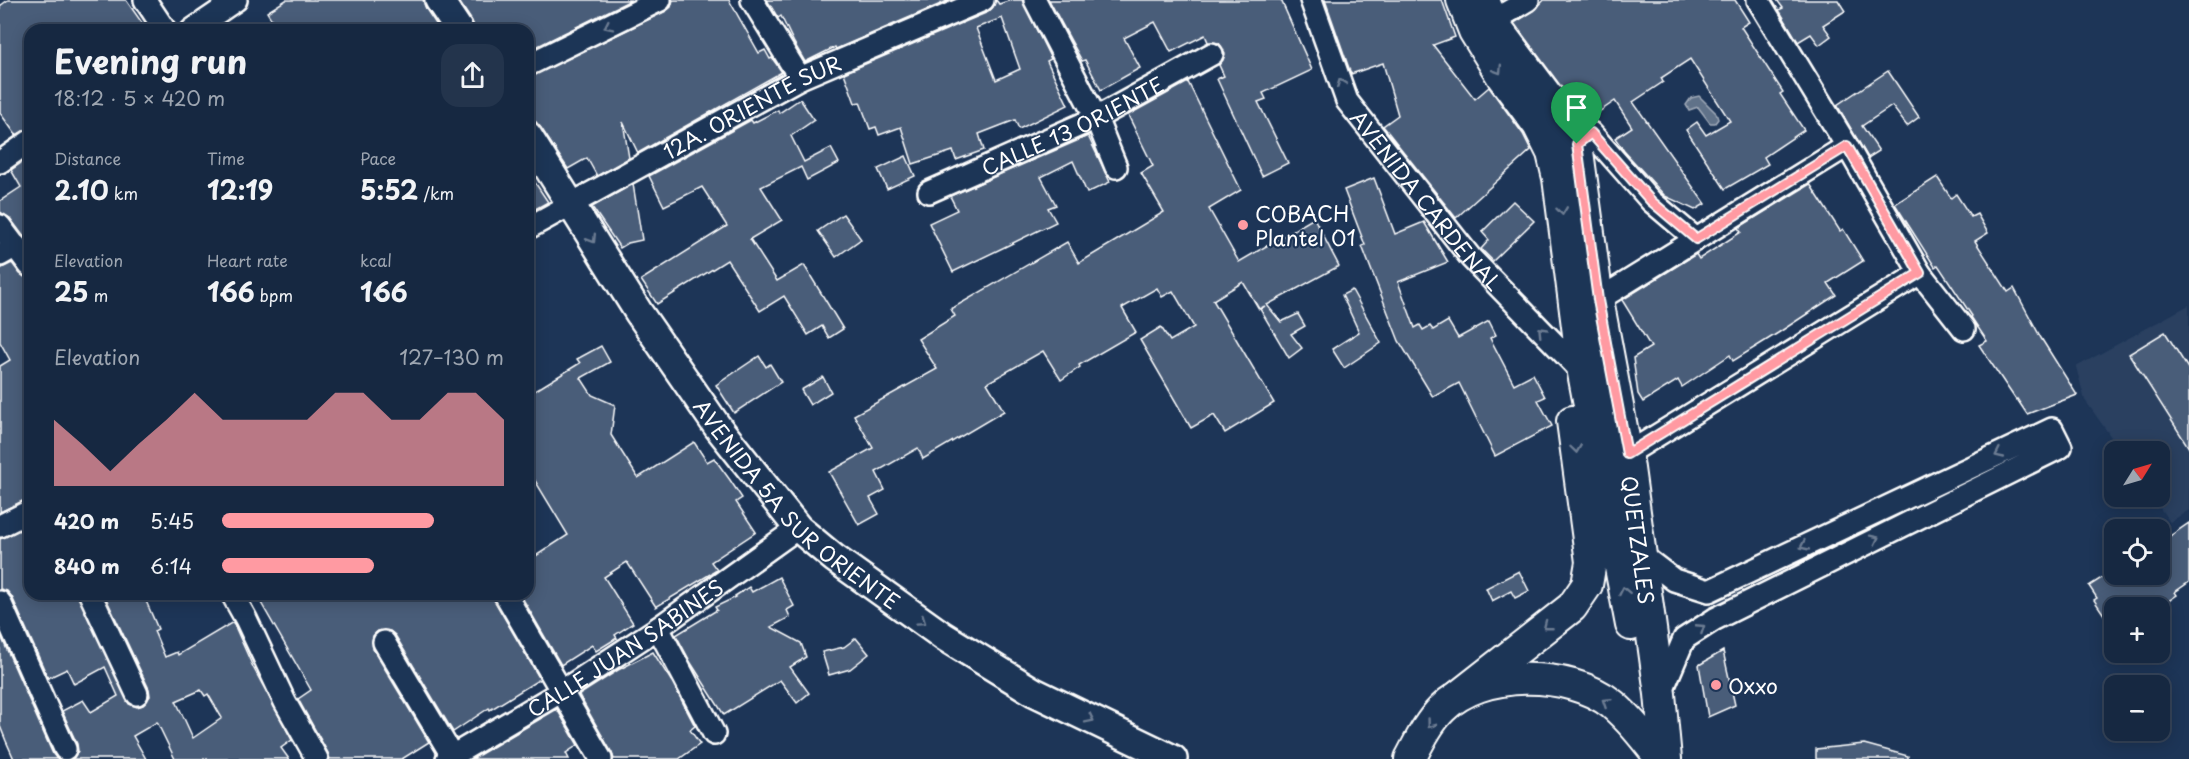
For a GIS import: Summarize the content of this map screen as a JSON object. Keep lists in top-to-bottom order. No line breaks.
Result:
{"streets":{"main road":["QUETZALES"],"street":["12A. ORIENTE SUR","CALLE 13 ORIENTE","AVENIDA CARDENAL","AVENIDA 5A SUR ORIENTE","CALLE JUAN SABINES"]},"crossings":[["12A. ORIENTE SUR","AVENIDA 5A SUR ORIENTE"],["AVENIDA CARDENAL","QUETZALES"],["AVENIDA 5A SUR ORIENTE","CALLE JUAN SABINES"]],"one_way":["AVENIDA 5A SUR ORIENTE"],"places":["COBACH Plantel 01","Oxxo"],"north":"top right","page":{"heading":["Evening run","18:12 · 5 × 420 m"],"stats":[["Distance","2.10 km"],["Time","12:19"],["Pace","5:52 /km"],["Elevation","25 m"],["Heart rate","166 bpm"],["kcal","166"]],"chart":["Elevation","127–130 m"],"map_buttons":["+","−"],"list":[{"name":"420 m","note":"5:45"},{"name":"840 m","note":"6:14"}]}}
